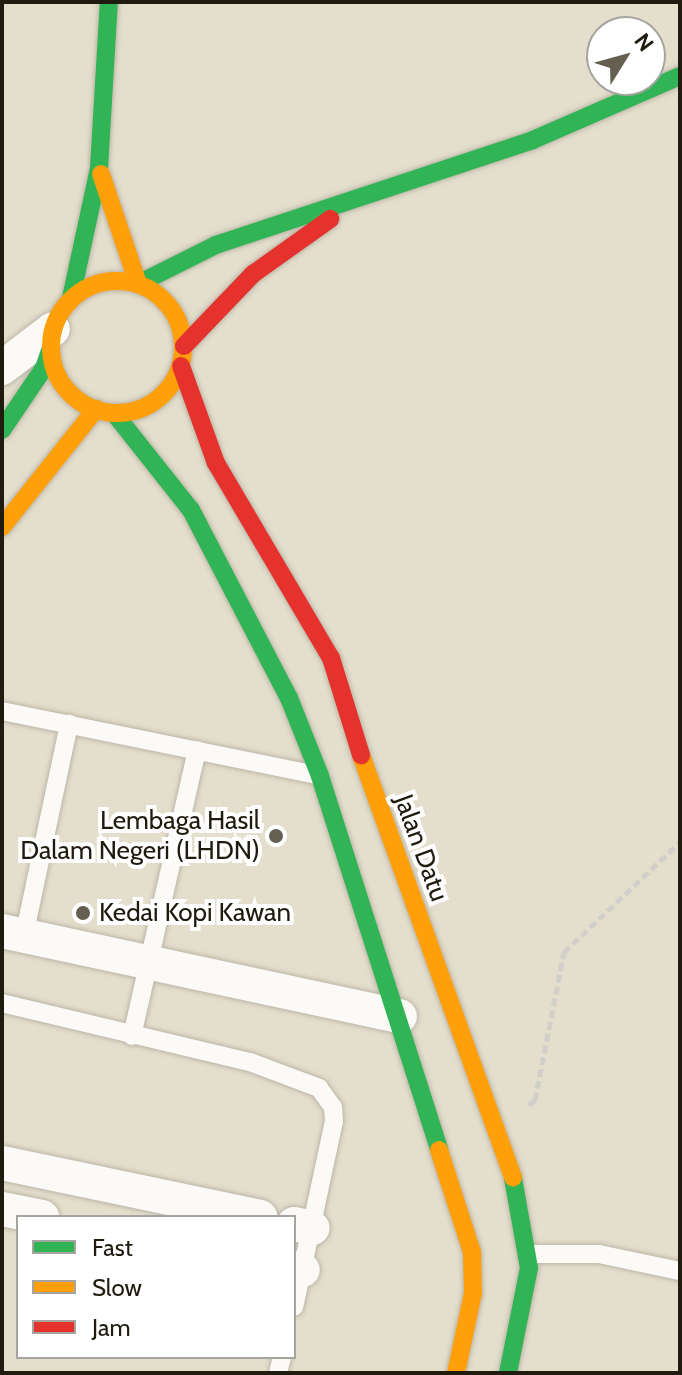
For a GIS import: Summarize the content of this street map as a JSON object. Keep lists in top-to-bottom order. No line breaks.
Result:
{"streets":{"main road":["Jalan Datu"]},"places":["Lembaga Hasil Dalam Negeri (LHDN)","Kedai Kopi Kawan"],"legend":["Fast","Slow","Jam"],"north":"top right"}
